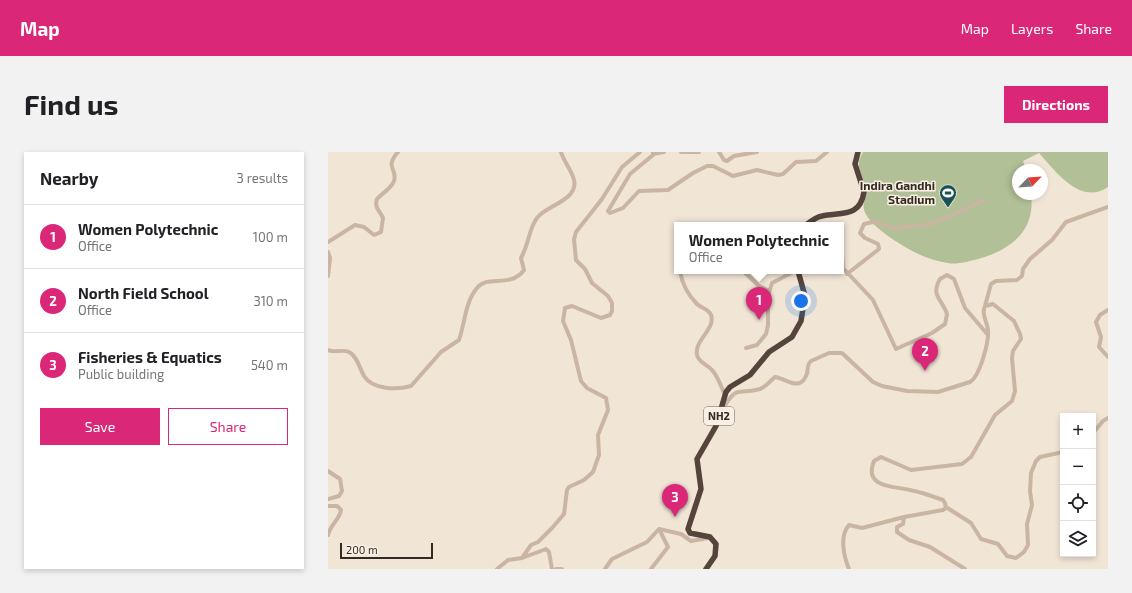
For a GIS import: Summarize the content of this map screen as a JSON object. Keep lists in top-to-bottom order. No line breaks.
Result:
{"streets":{"highway":["NH2"]},"places":{"sports":["Indira Gandhi Stadium"]},"scale_bar":"200 m","north":"top right","page":{"header":"Map","nav":["Map","Layers","Share"],"buttons":["Directions",["Save","Share"]],"title":"Find us","heading":["Nearby","3 results"],"list":[{"mark":"1","name":"Women Polytechnic","note":"Office","value":"100 m"},{"mark":"2","name":"North Field School","note":"Office","value":"310 m"},{"mark":"3","name":"Fisheries & Equatics","note":"Public building","value":"540 m"}],"popup":["Women Polytechnic","Office"],"pins":["1","2","3"],"map_buttons":["+","−"],"scale":"200 m"}}
